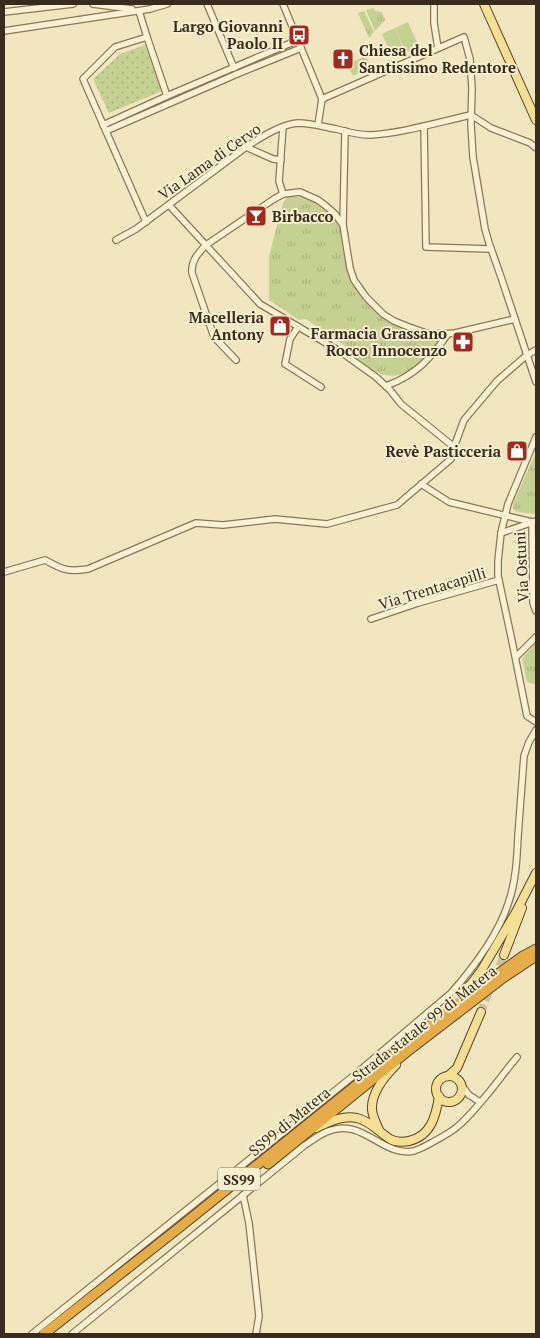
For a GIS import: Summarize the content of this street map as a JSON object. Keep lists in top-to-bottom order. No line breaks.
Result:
{"streets":{"highway":["Strada statale 99 di Matera","SS99 di Matera","SS99"],"street":["Via Lama di Cervo","Via Ostuni","Via Trentacapilli"]},"crossings":[["Strada statale 99 di Matera","SS99 di Matera"],["Strada statale 99 di Matera","SS99"]],"places":{"bus stop":["Largo Giovanni Paolo II"],"church":["Chiesa del Santissimo Redentore"],"bar":["Birbacco"],"shop":["Macelleria Antony","Revè Pasticceria"],"pharmacy":["Farmacia Grassano Rocco Innocenzo"]}}
